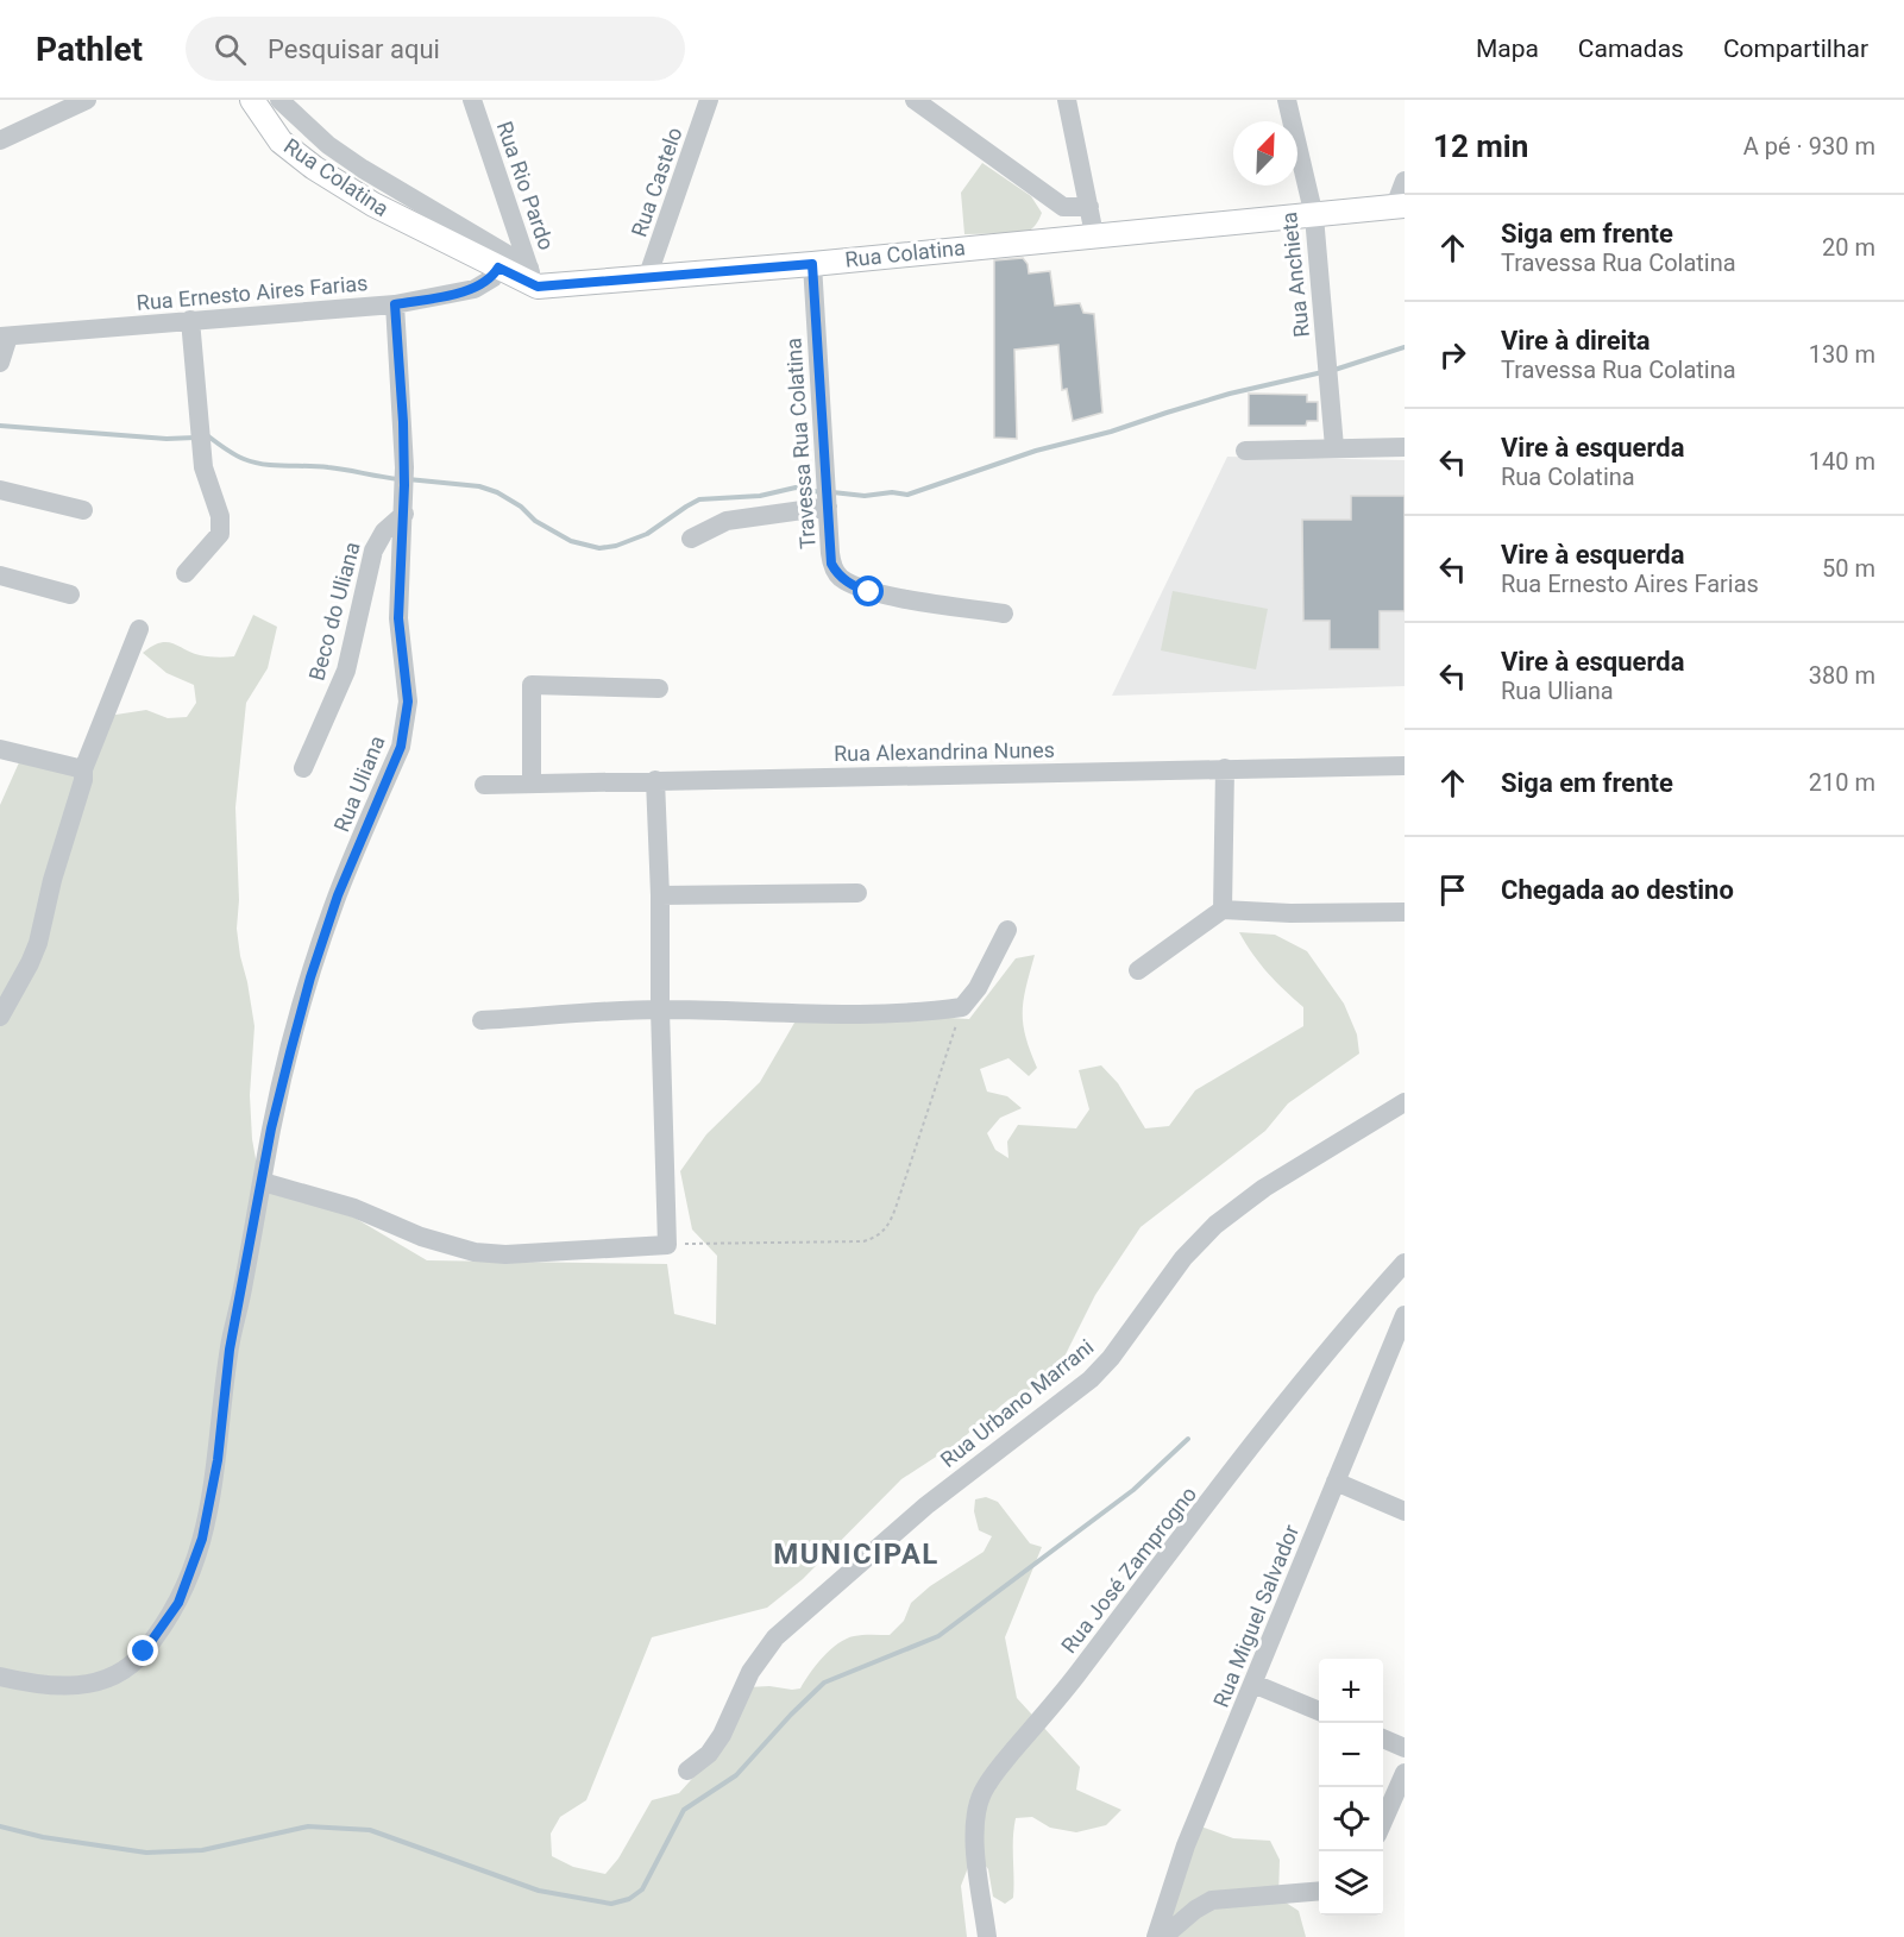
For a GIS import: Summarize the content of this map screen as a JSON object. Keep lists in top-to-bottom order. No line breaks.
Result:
{"streets":{"main road":["Rua Colatina"],"street":["Rua Castelo","Rua Rio Pardo","Rua Anchieta","Rua Ernesto Aires Farias","Travessa Rua Colatina","Beco do Uliana","Rua Alexandrina Nunes","Rua Uliana","Rua Urbano Marrani","Rua José Zamprogno","Rua Miguel Salvador"]},"crossings":[["Rua Colatina","Rua Castelo"],["Rua Colatina","Rua Rio Pardo"],["Rua Colatina","Rua Anchieta"],["Rua Colatina","Rua Ernesto Aires Farias"],["Rua Colatina","Travessa Rua Colatina"],["Rua Ernesto Aires Farias","Rua Uliana"],["Beco do Uliana","Rua Uliana"]],"districts":["MUNICIPAL"],"north":"top right","page":{"header":"Pathlet","search":"Pesquisar aqui","nav":["Mapa","Camadas","Compartilhar"],"heading":["12 min","A pé · 930 m"],"list":[["Siga em frente","Travessa Rua Colatina","20 m"],["Vire à direita","Travessa Rua Colatina","130 m"],["Vire à esquerda","Rua Colatina","140 m"],["Vire à esquerda","Rua Ernesto Aires Farias","50 m"],["Vire à esquerda","Rua Uliana","380 m"],["Siga em frente","210 m"],"Chegada ao destino"],"map_buttons":["+","−"]}}
